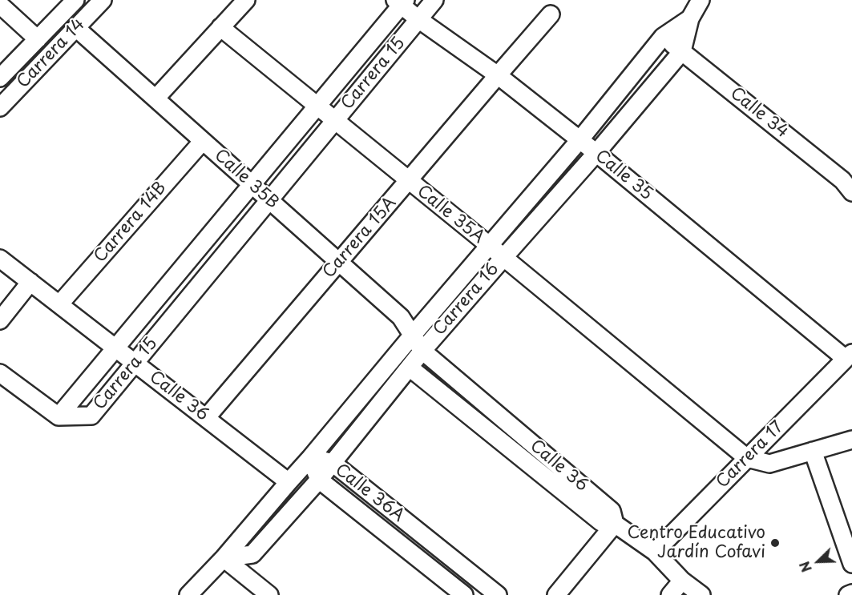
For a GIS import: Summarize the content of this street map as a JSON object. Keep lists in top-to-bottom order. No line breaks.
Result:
{"streets":{"street":["Carrera 14","Carrera 15","Calle 34","Calle 35","Calle 35B","Calle 35A","Carrera 14B","Carrera 15A","Carrera 16","Calle 36","Carrera 17","Calle 36A"]},"crossings":[["Carrera 14","Calle 35B"],["Carrera 15","Calle 35"],["Carrera 15","Calle 35B"],["Carrera 15","Calle 35A"],["Carrera 15","Calle 36"],["Calle 34","Carrera 16"],["Calle 35","Carrera 15A"],["Calle 35","Carrera 16"],["Calle 35","Carrera 17"],["Calle 35B","Carrera 14B"],["Calle 35B","Carrera 15A"],["Calle 35B","Carrera 16"],["Calle 35B","Calle 36"],["Calle 35A","Carrera 15A"],["Calle 35A","Carrera 16"],["Calle 35A","Carrera 17"],["Carrera 14B","Calle 36"],["Carrera 15A","Calle 36"],["Carrera 16","Calle 36"],["Carrera 16","Calle 36A"],["Calle 36","Carrera 17"]],"places":["Centro Educativo Jardín Cofavi"],"north":"bottom left"}
